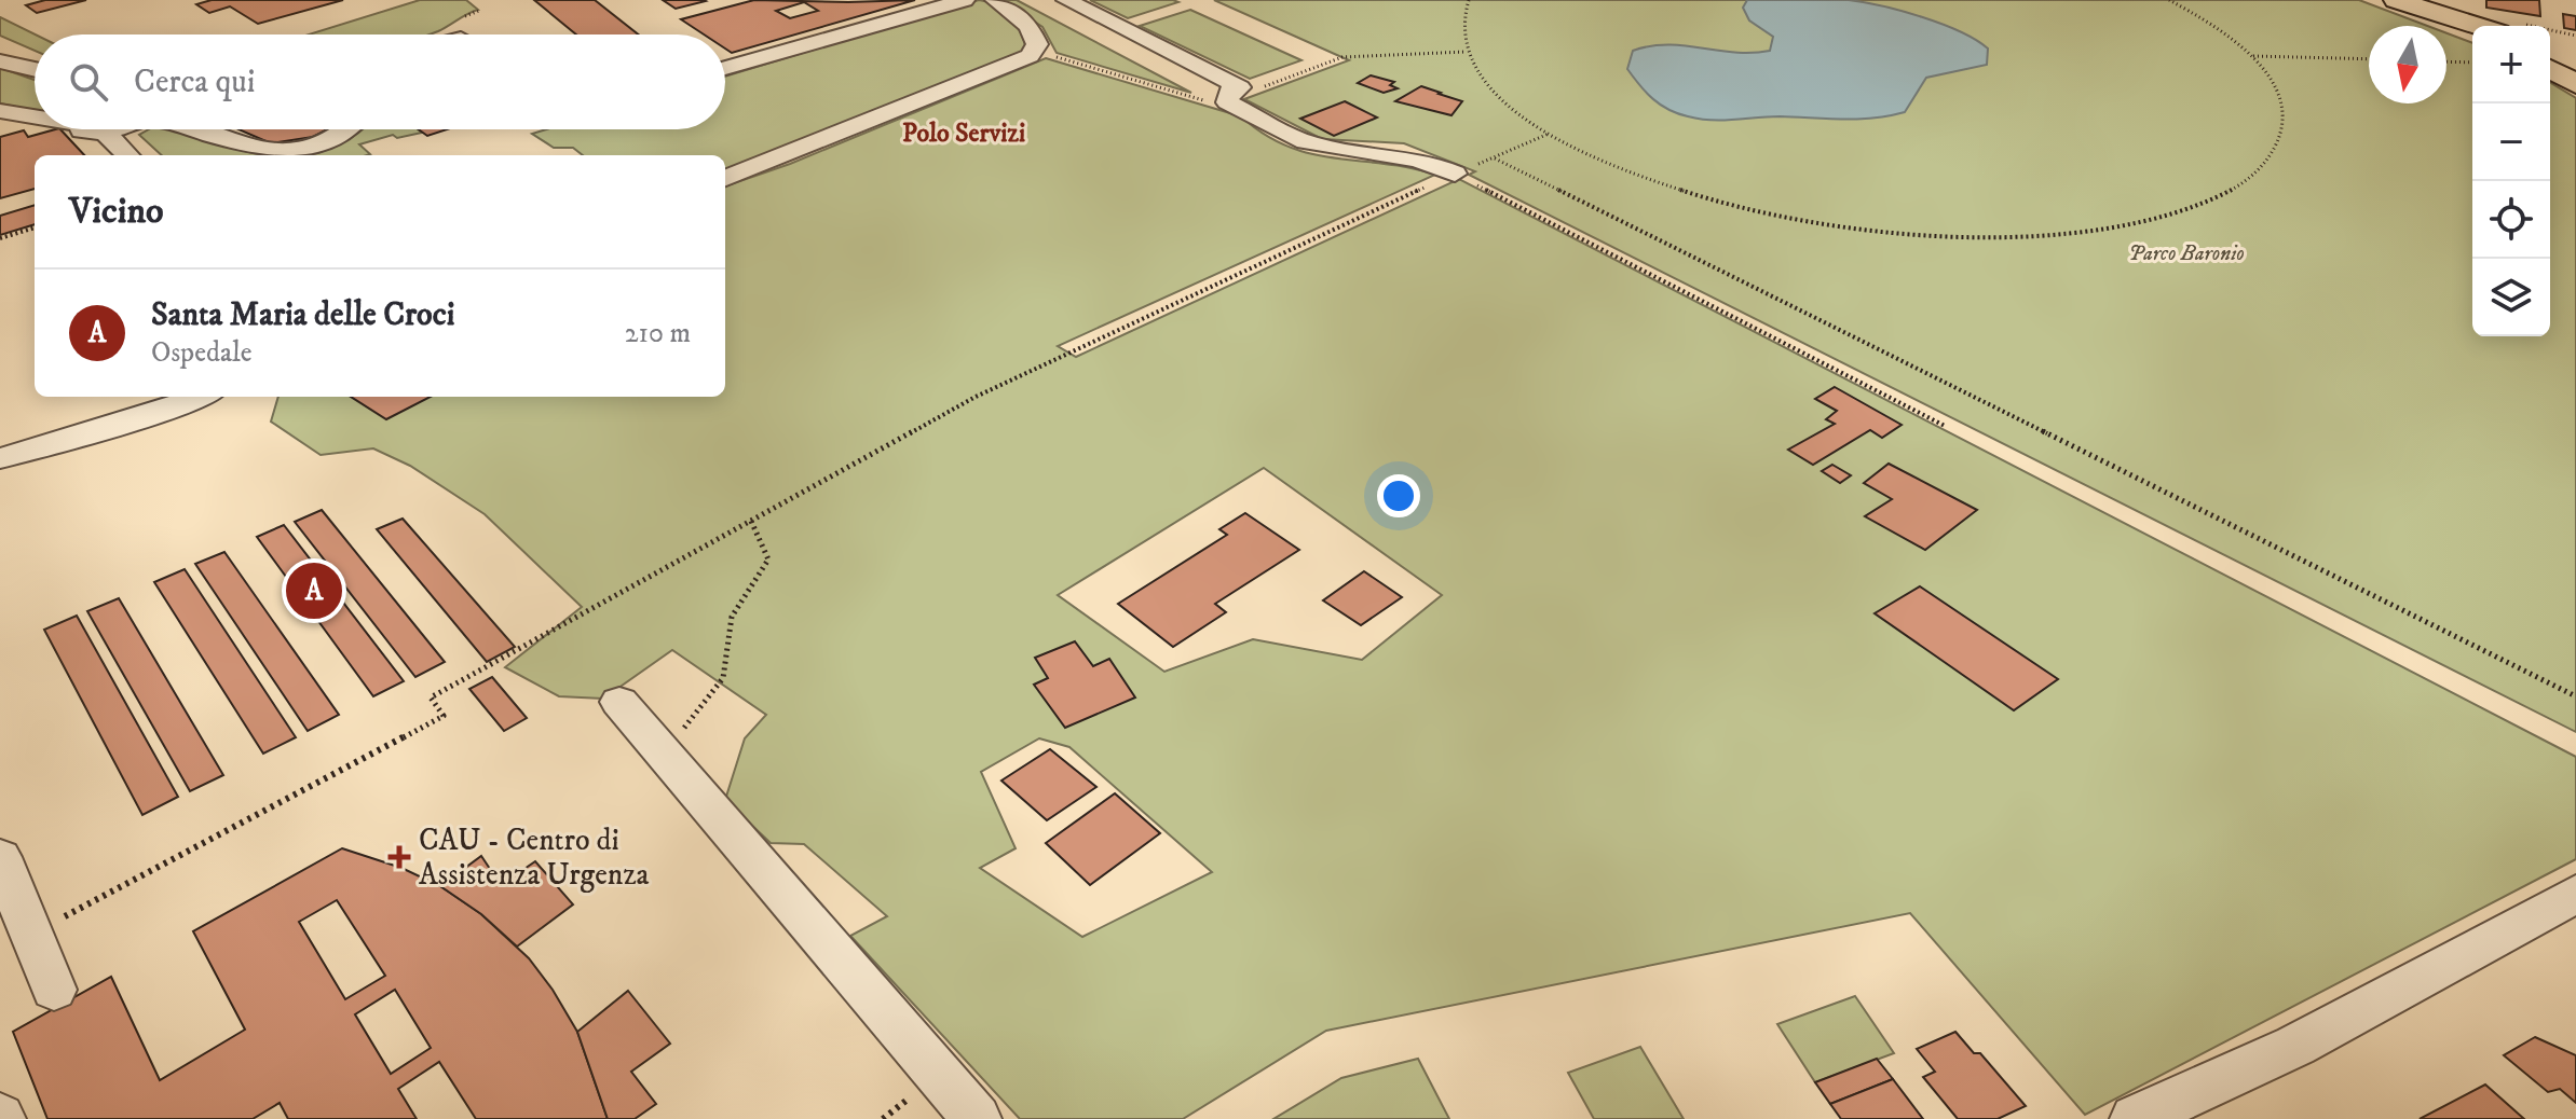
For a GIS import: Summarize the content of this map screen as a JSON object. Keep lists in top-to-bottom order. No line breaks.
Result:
{"districts":["Polo Servizi"],"parks":["Parco Baronio"],"places":{"health":["CAU - Centro di Assistenza Urgenza"]},"north":"bottom","page":{"map_buttons":["+","−"],"search":"Cerca qui","heading":"Vicino","list":[{"mark":"A","name":"Santa Maria delle Croci","note":"Ospedale","value":"210 m"}],"pins":"A"}}
